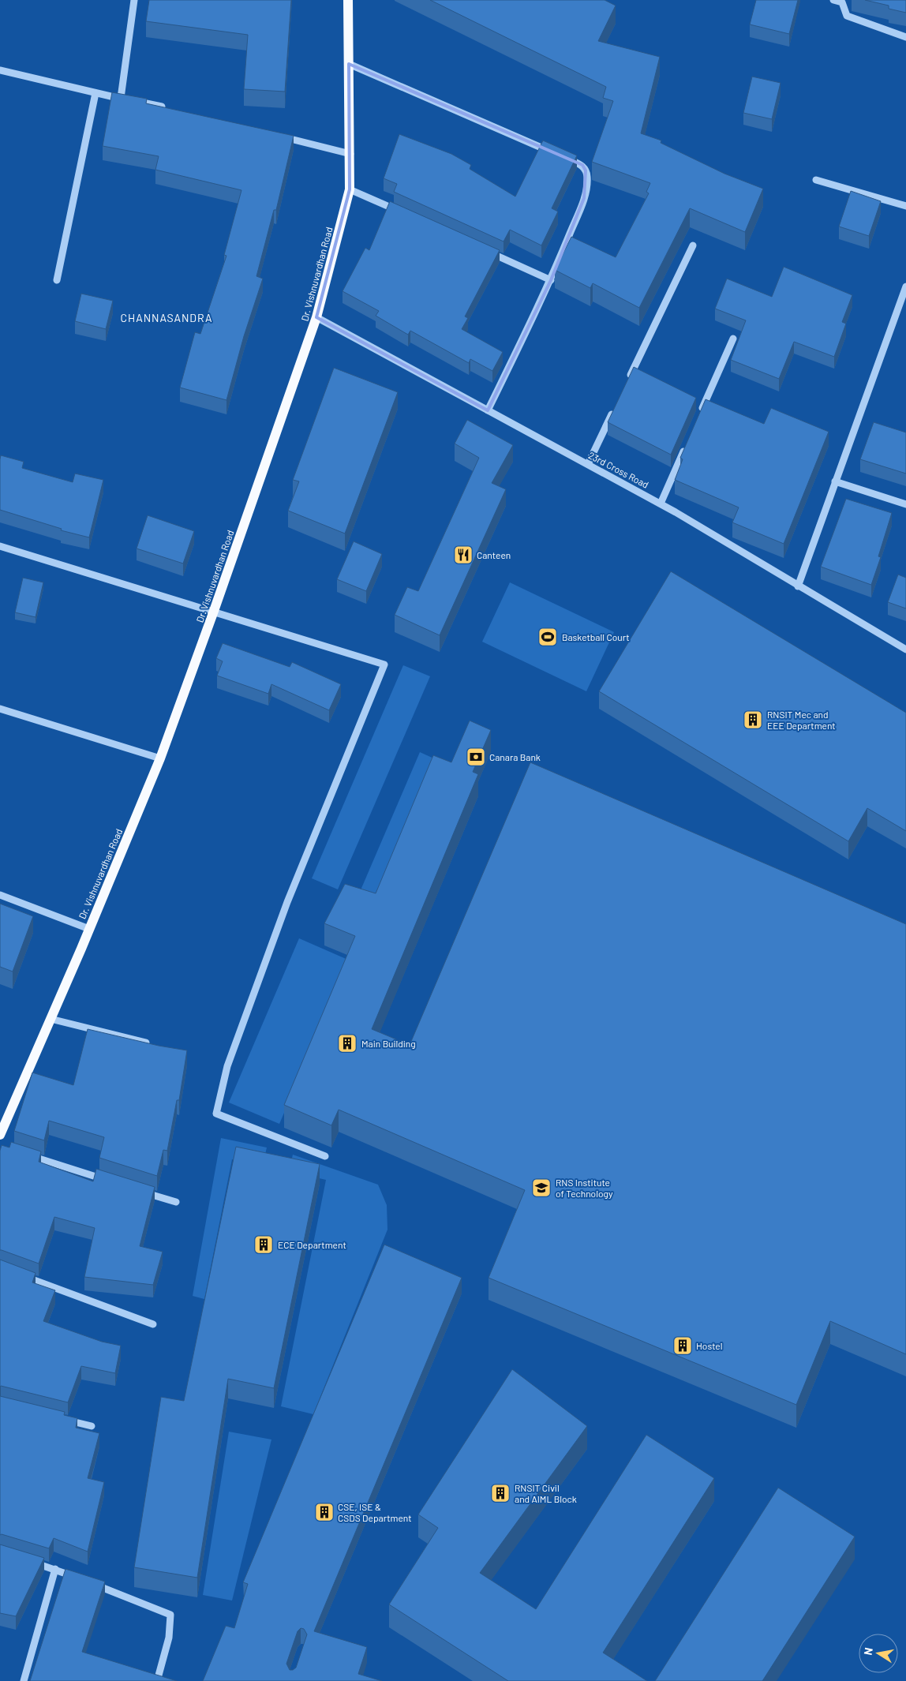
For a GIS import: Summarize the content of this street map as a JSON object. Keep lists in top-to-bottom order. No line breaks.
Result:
{"streets":{"main road":["Dr. Vishnuvardhan Road"],"street":["23rd Cross Road"]},"crossings":[["Dr. Vishnuvardhan Road","23rd Cross Road"]],"districts":["CHANNASANDRA"],"places":{"restaurant":["Canteen"],"sports":["Basketball Court"],"building":["RNSIT Mec and EEE Department","Main Building","ECE Department","Hostel","RNSIT Civil and AIML Block","CSE, ISE & CSDS Department"],"bank":["Canara Bank"],"school or university":["RNS Institute of Technology"]},"north":"left"}
